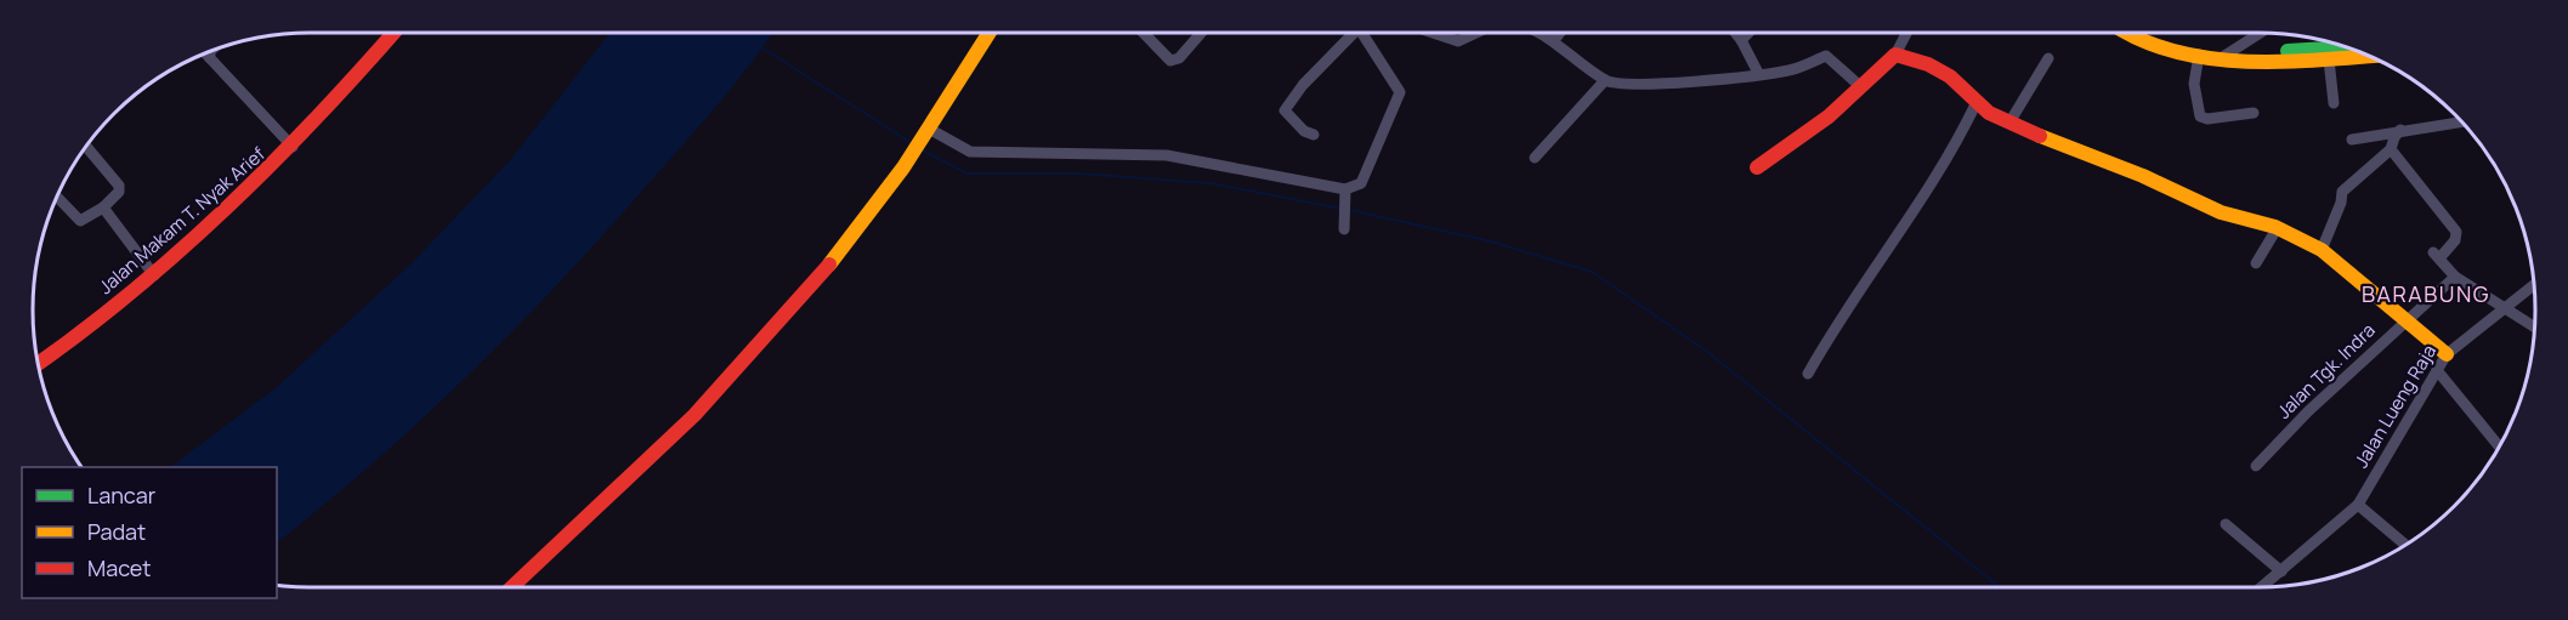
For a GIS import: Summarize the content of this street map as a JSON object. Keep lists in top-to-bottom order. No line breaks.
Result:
{"streets":{"street":["Jalan Makam T. Nyak Arief","Jalan Tgk. Indra","Jalan Lueng Raja"]},"districts":["BARABUNG"],"legend":["Lancar","Padat","Macet"]}
